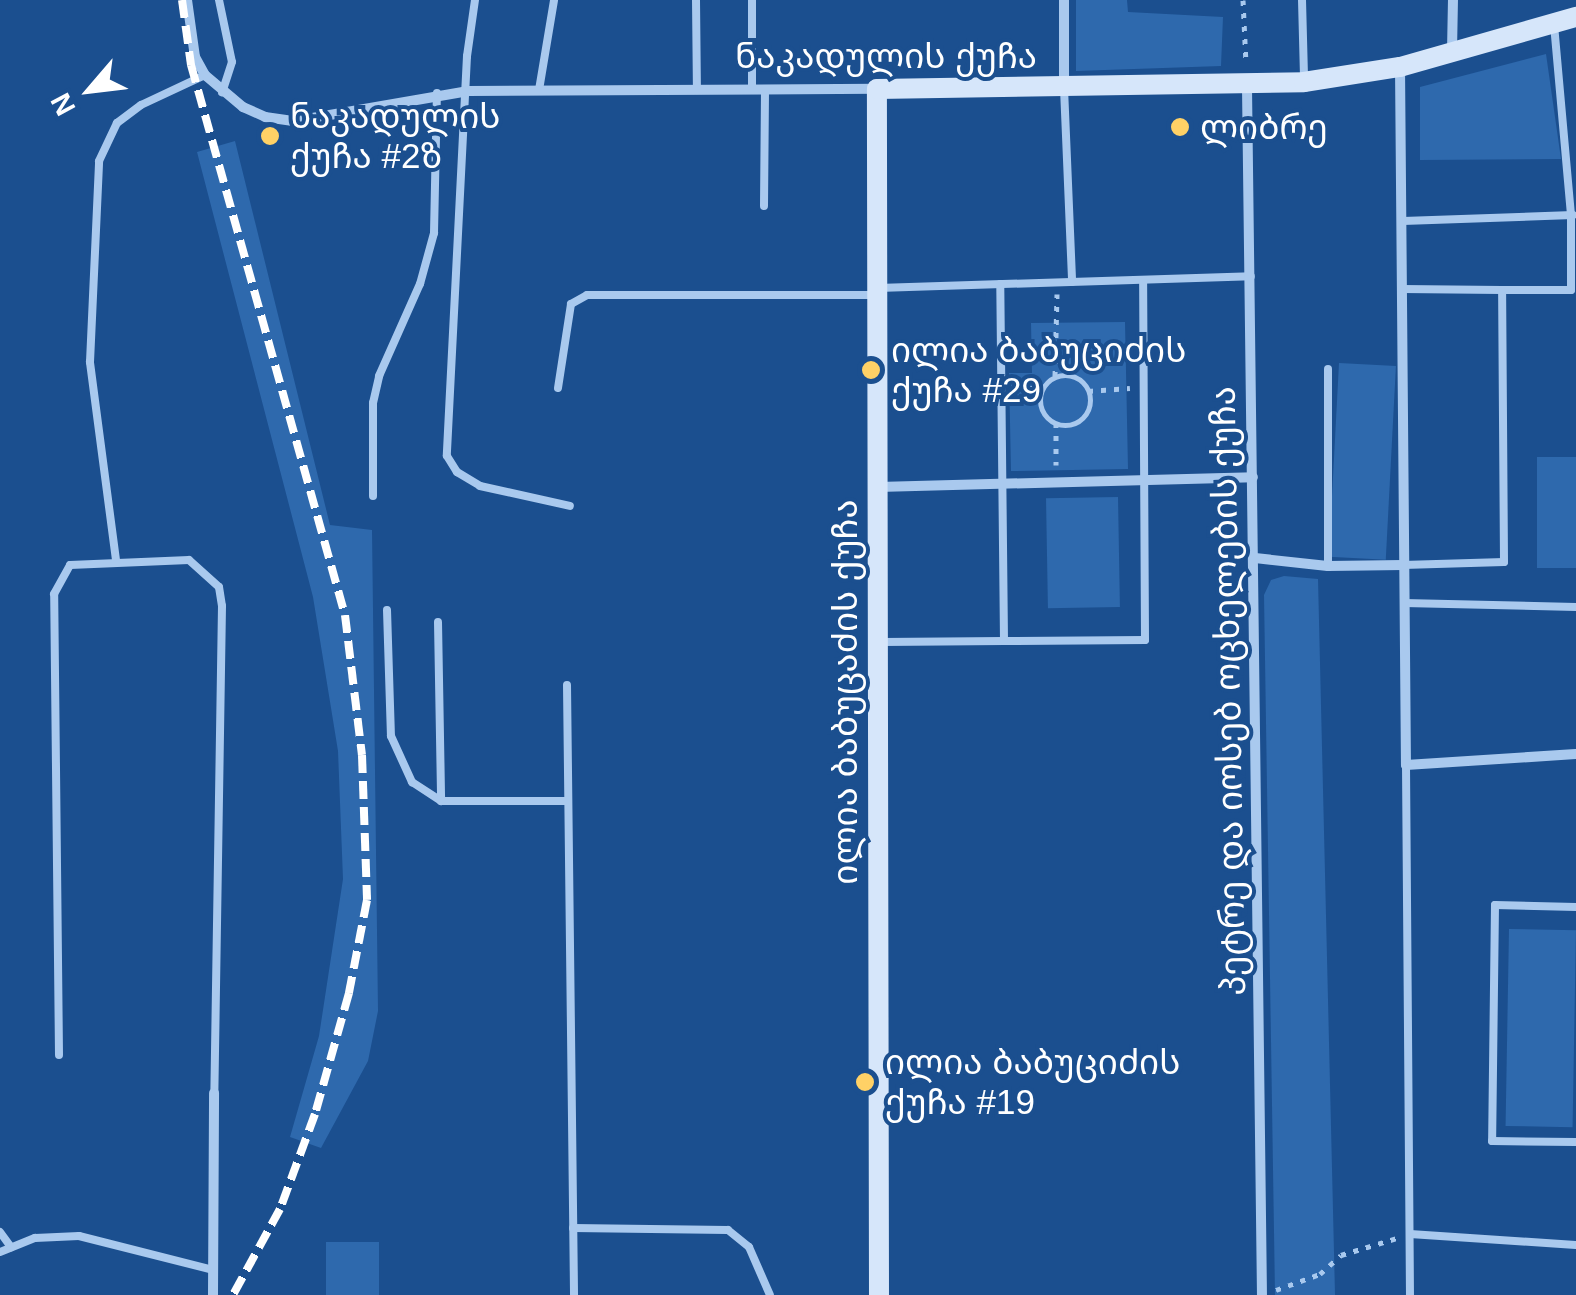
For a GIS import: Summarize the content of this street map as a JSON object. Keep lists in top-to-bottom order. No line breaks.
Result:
{"streets":{"street":["ნაკადულის ქუჩა","პეტრე და იოსებ ოცხელების ქუჩა","ილია ბაბუცაძის ქუჩა"]},"crossings":[["ნაკადულის ქუჩა","პეტრე და იოსებ ოცხელების ქუჩა"],["ნაკადულის ქუჩა","ილია ბაბუცაძის ქუჩა"]],"places":["ლიბრე","ნაკადულის ქუჩა #2ზ","ილია ბაბუციძის ქუჩა #29","ილია ბაბუციძის ქუჩა #19"],"north":"bottom left"}
